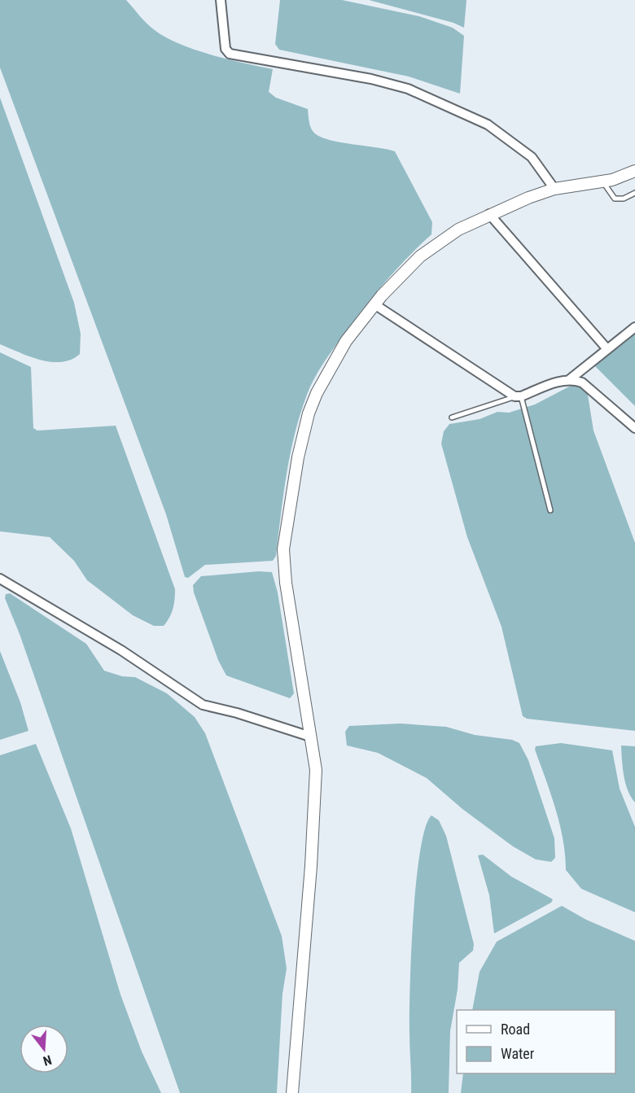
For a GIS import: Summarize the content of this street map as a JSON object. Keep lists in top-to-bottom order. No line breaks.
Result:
{"legend":["Road","Water"],"north":"bottom"}
